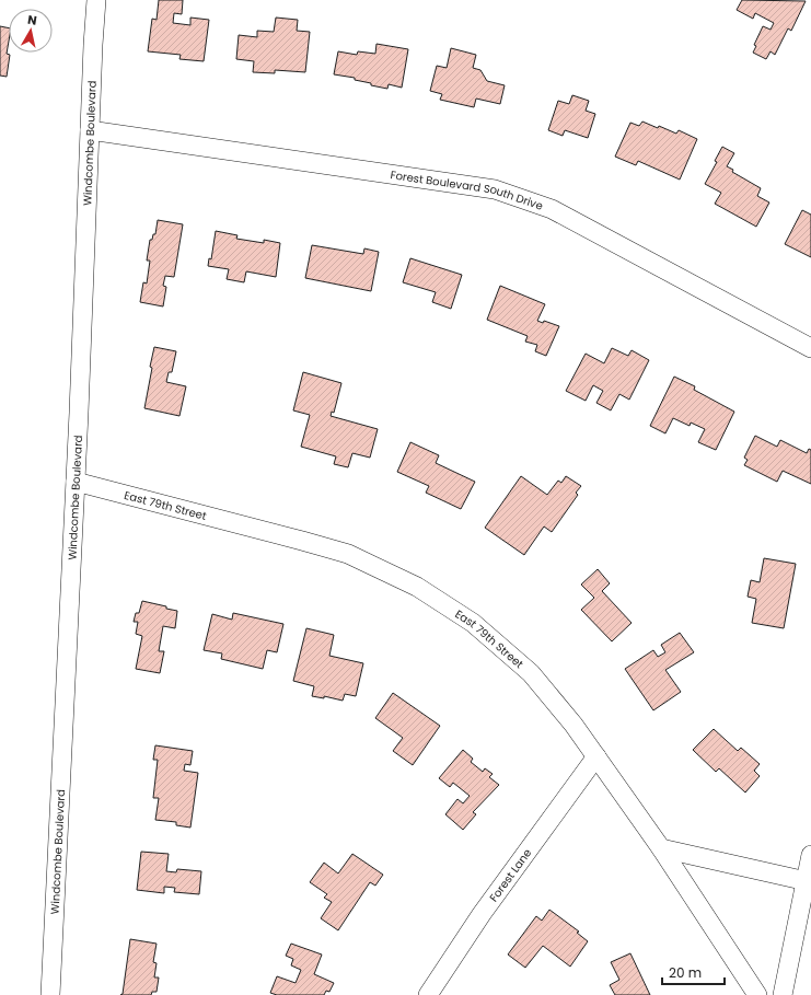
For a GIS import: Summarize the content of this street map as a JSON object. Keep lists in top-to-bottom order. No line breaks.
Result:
{"streets":{"street":["Windcombe Boulevard","Forest Boulevard South Drive","East 79th Street","Forest Lane"]},"crossings":[["Windcombe Boulevard","Forest Boulevard South Drive"],["Windcombe Boulevard","East 79th Street"],["East 79th Street","Forest Lane"]],"scale_bar":"20 m","north":"top"}
